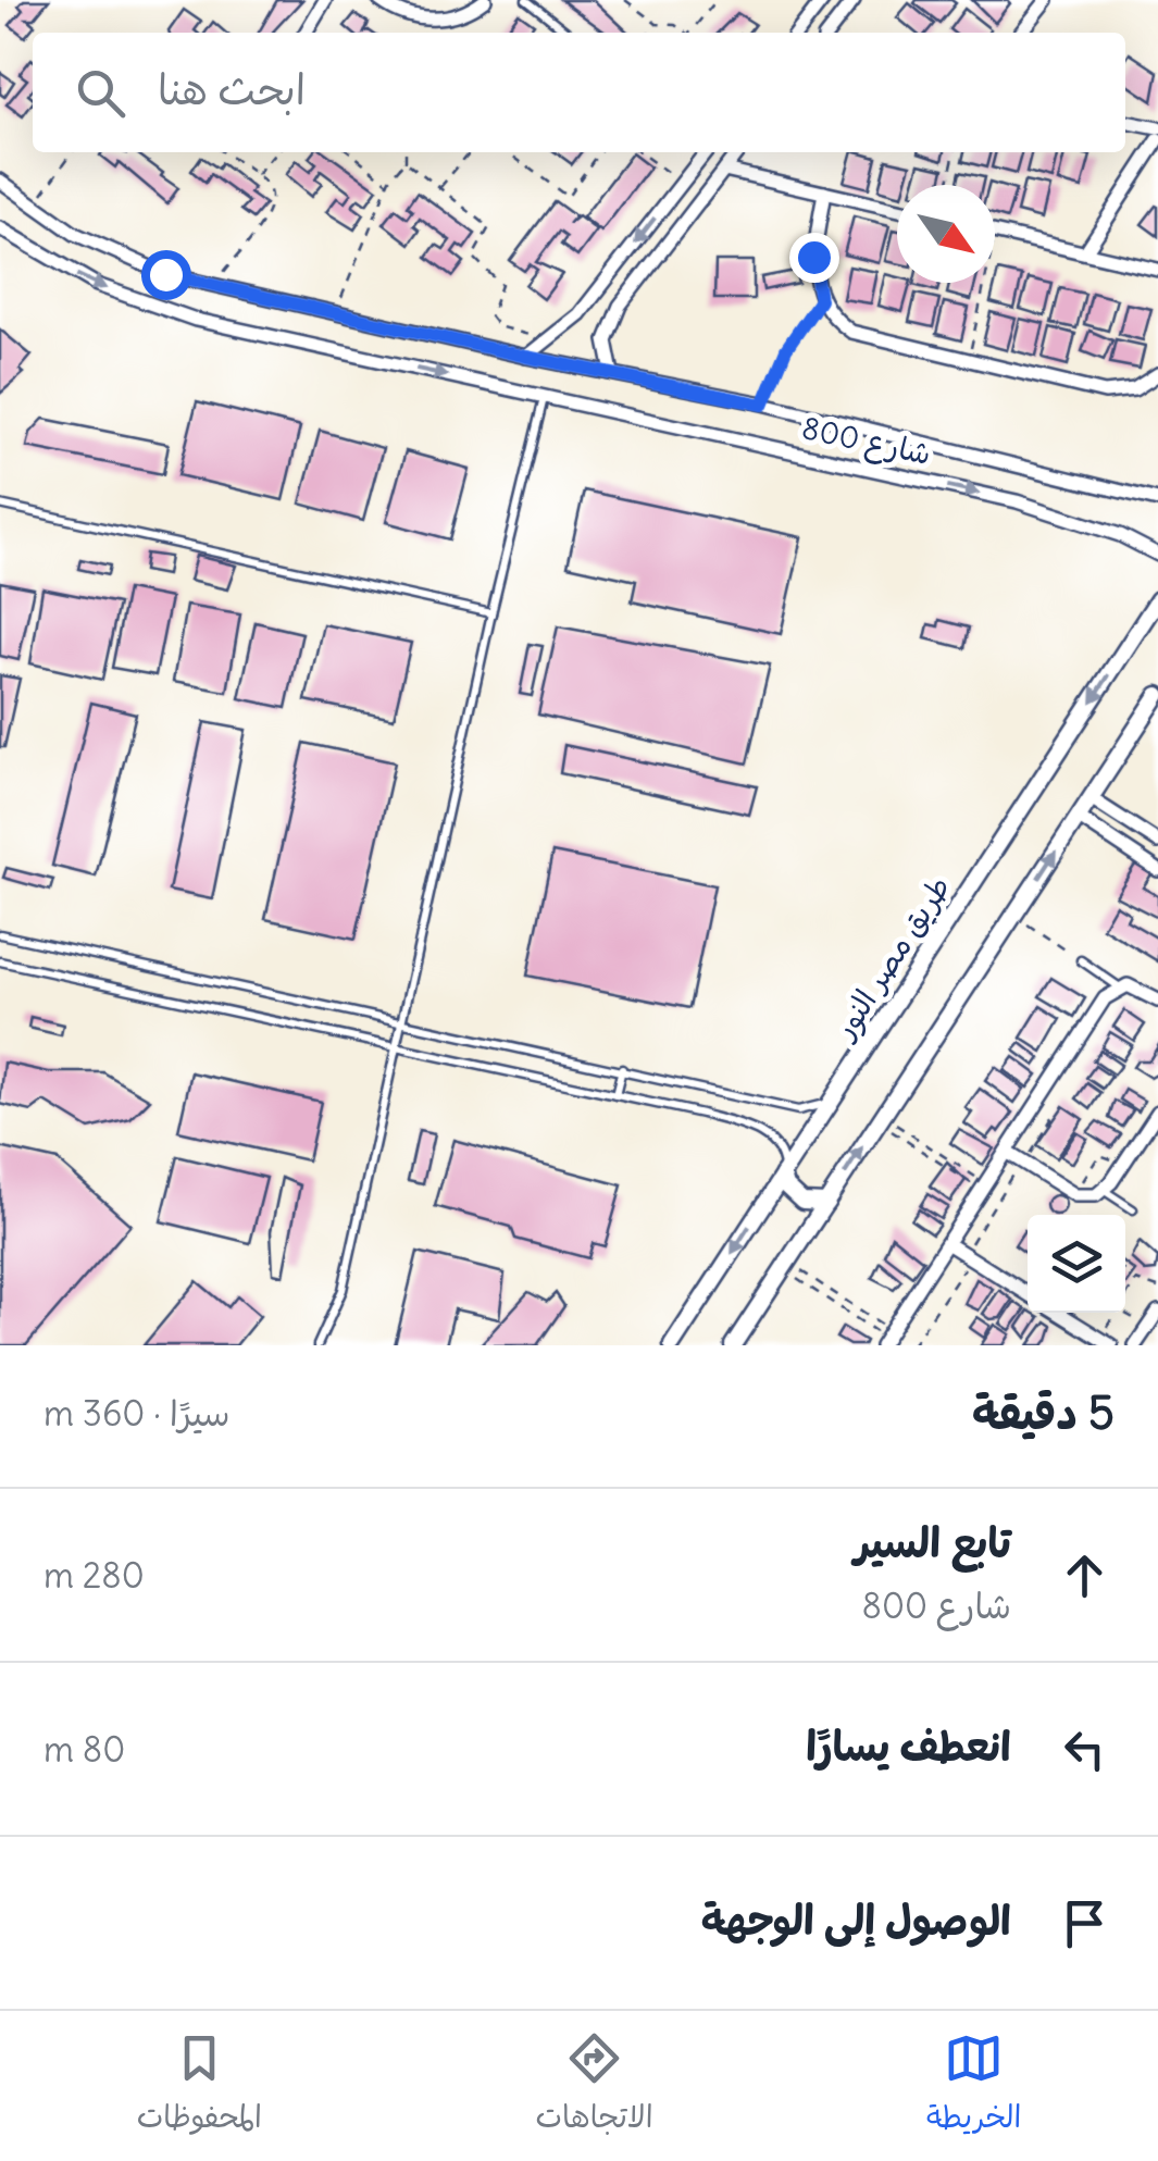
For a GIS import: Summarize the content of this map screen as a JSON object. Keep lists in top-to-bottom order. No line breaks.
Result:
{"streets":{"street":["شارع 800","طريق مصر النور"]},"north":"bottom right","page":{"search":"ابحث هنا","heading":["5 دقيقة","سيرًا · 360 m"],"list":[["تابع السير","شارع 800","280 m"],["انعطف يسارًا","80 m"],"الوصول إلى الوجهة"],"nav":["الخريطة","الاتجاهات","المحفوظات"]}}
